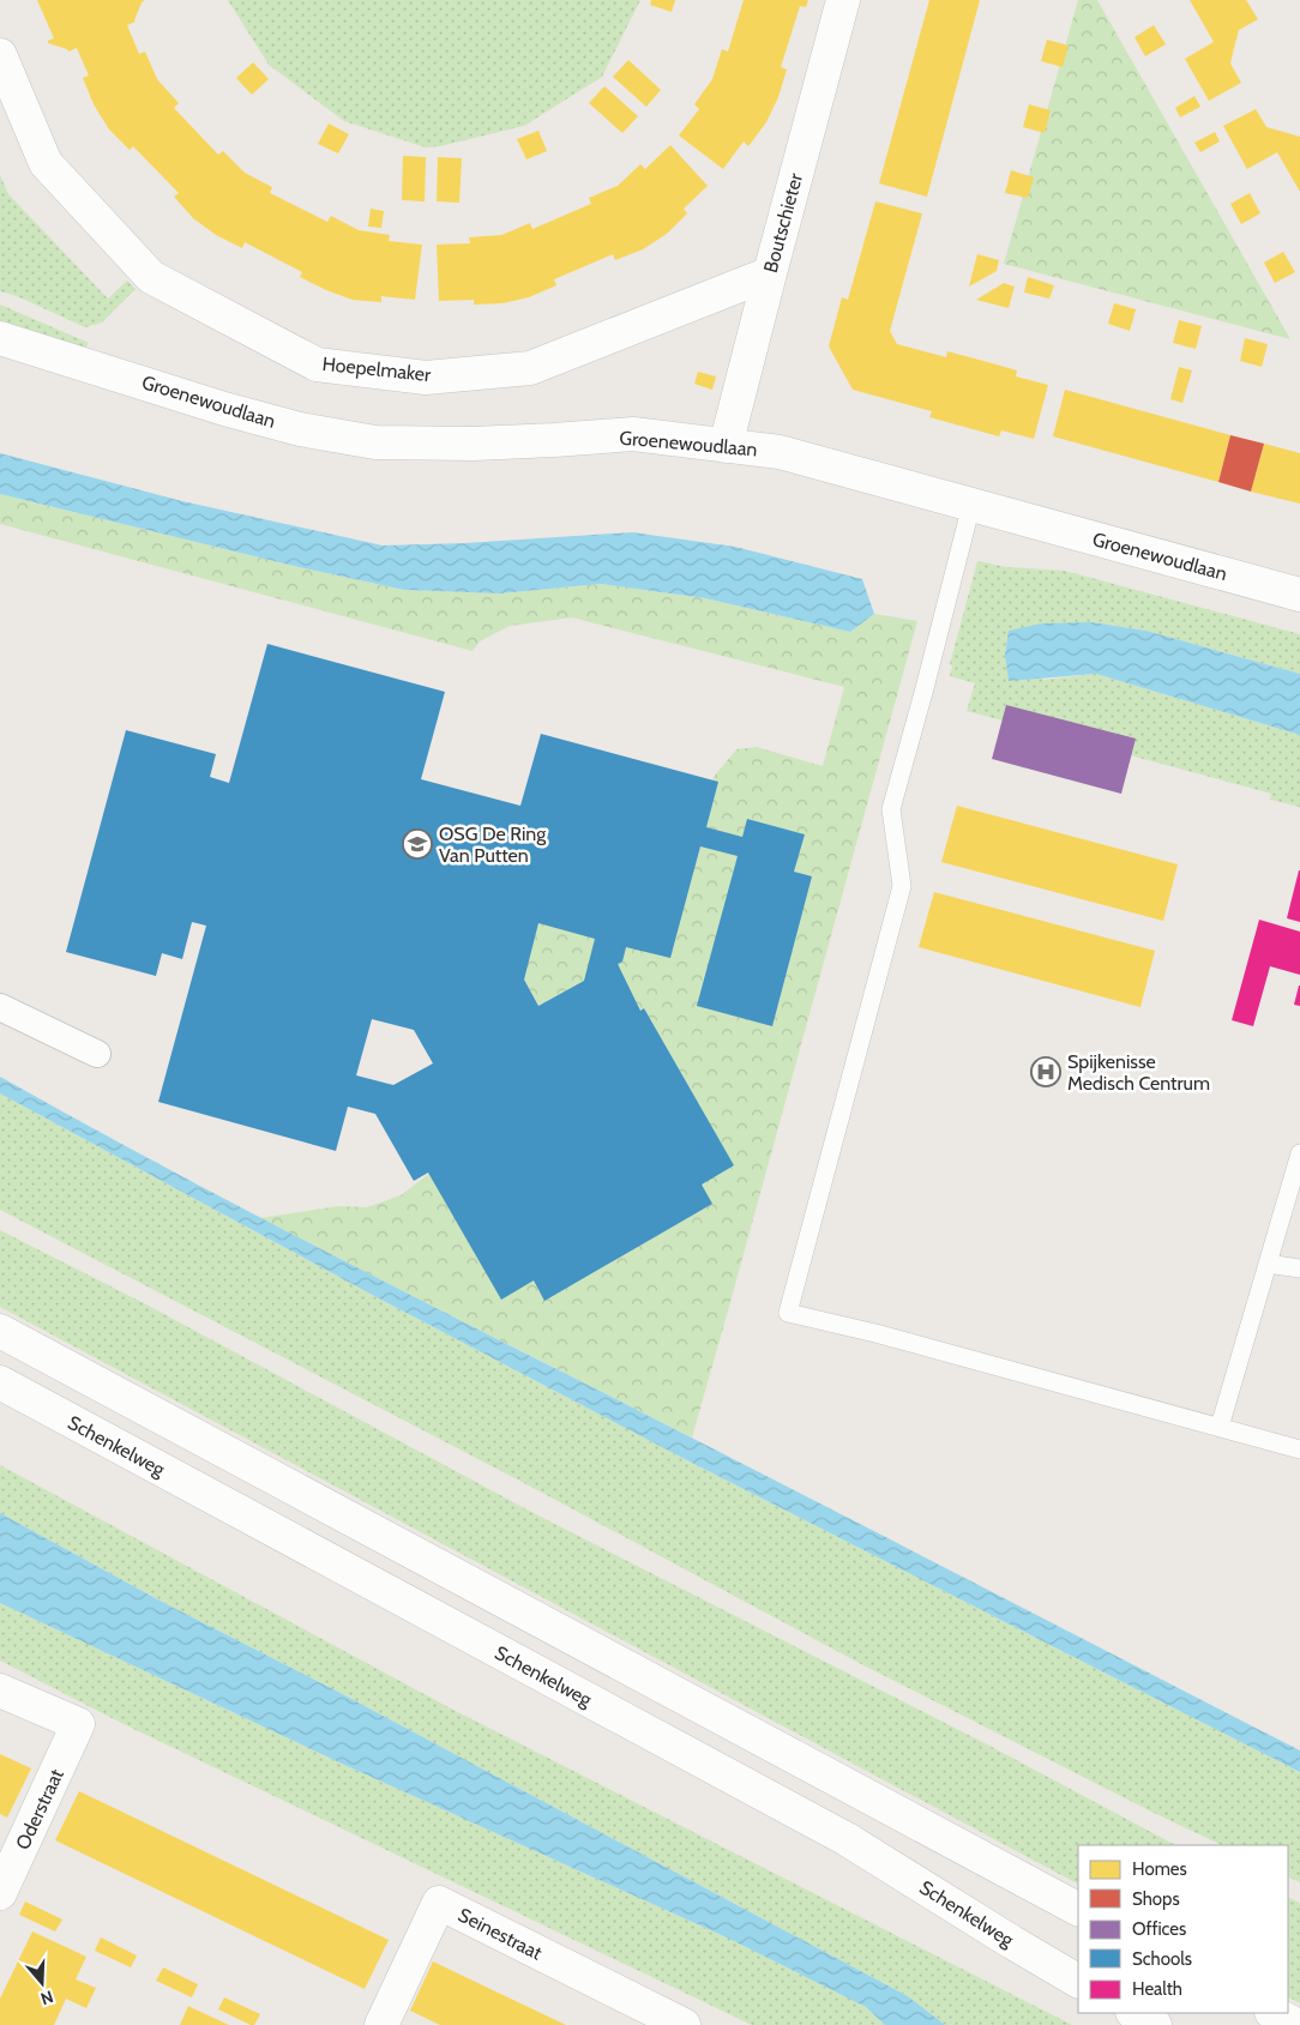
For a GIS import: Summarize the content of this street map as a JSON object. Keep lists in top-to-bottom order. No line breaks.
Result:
{"streets":{"street":["Boutschieter","Hoepelmaker","Groenewoudlaan","Schenkelweg","Oderstraat","Seinestraat"]},"crossings":[["Boutschieter","Hoepelmaker"],["Boutschieter","Groenewoudlaan"]],"places":{"school or university":["OSG De Ring Van Putten"],"hospital":["Spijkenisse Medisch Centrum"]},"legend":["Homes","Shops","Offices","Schools","Health"],"north":"bottom"}
